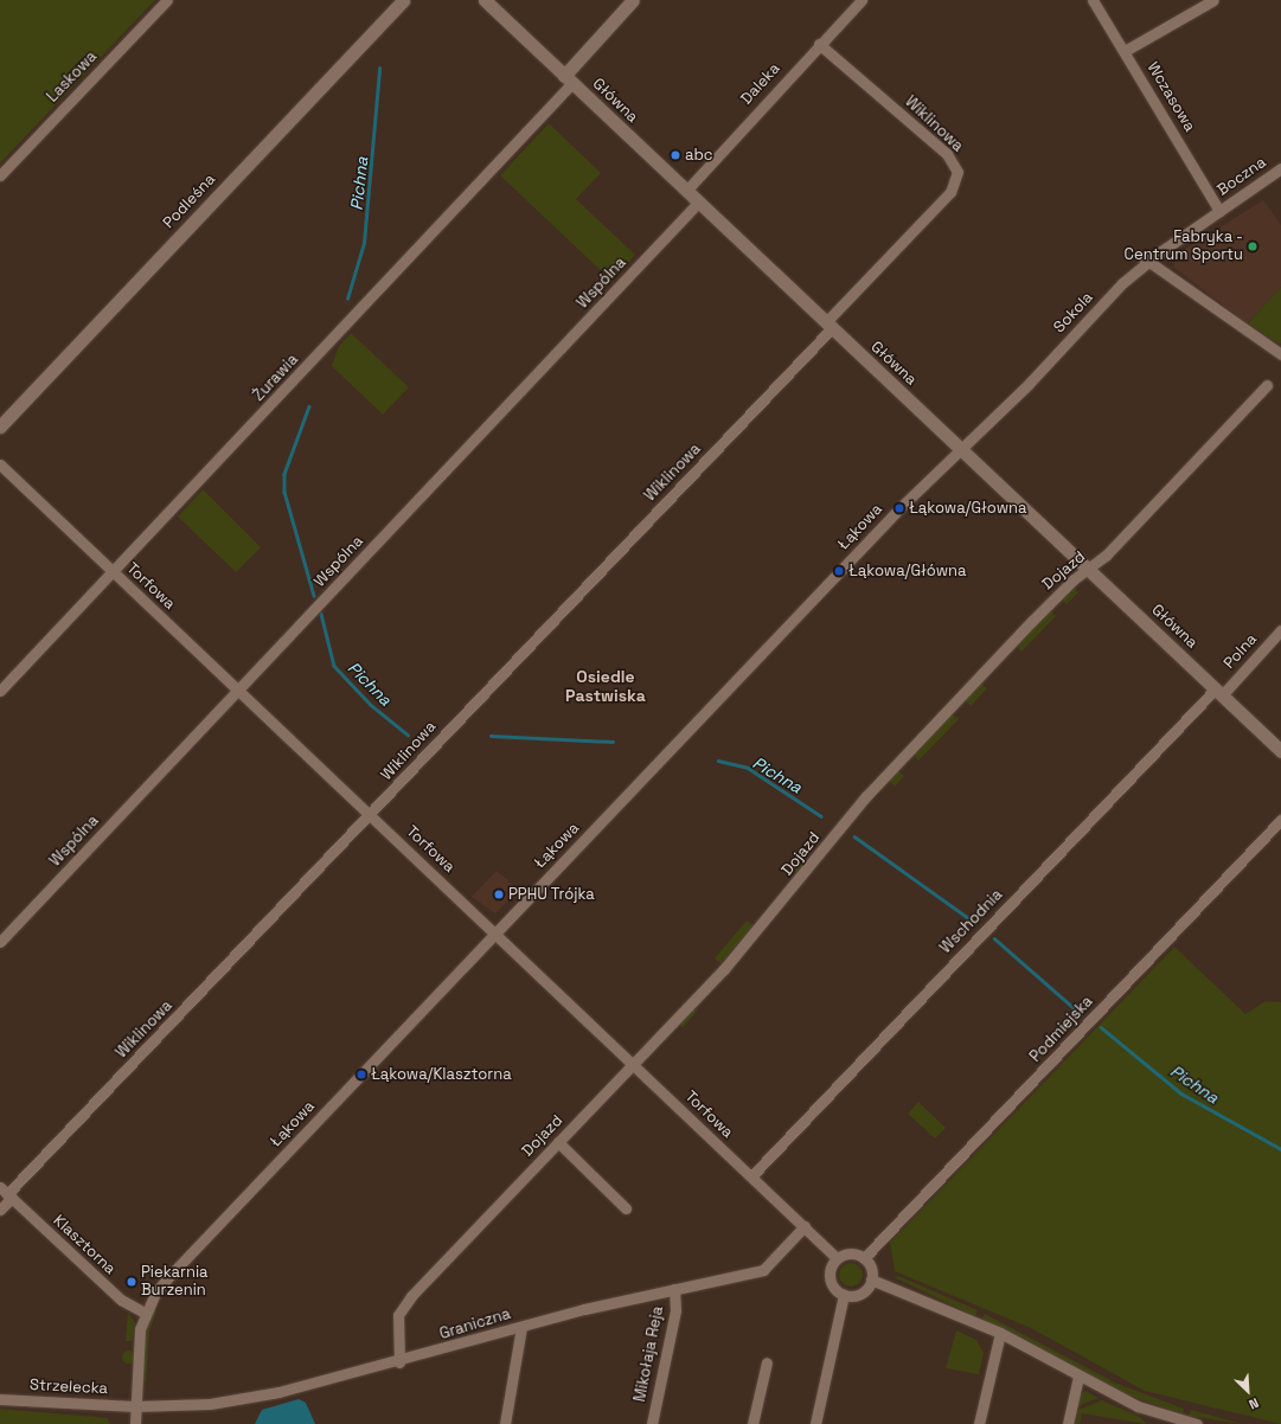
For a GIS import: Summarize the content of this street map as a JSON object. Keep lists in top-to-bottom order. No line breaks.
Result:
{"streets":{"street":["Laskowa","Daleka","Wczasowa","Główna","Wiklinowa","Boczna","Podleśna","Wspólna","Sokola","Żurawia","Łąkowa","Dojazd","Torfowa","Polna","Wschodnia","Podmiejska","Klasztorna","Graniczna","Mikołaja Reja","Strzelecka"]},"crossings":[["Daleka","Główna"],["Daleka","Wiklinowa"],["Wczasowa","Boczna"],["Wczasowa","Sokola"],["Główna","Wiklinowa"],["Główna","Wspólna"],["Główna","Sokola"],["Główna","Żurawia"],["Główna","Łąkowa"],["Główna","Dojazd"],["Główna","Polna"],["Główna","Wschodnia"],["Wiklinowa","Torfowa"],["Wiklinowa","Klasztorna"],["Boczna","Sokola"],["Wspólna","Torfowa"],["Sokola","Łąkowa"],["Żurawia","Torfowa"],["Łąkowa","Torfowa"],["Łąkowa","Klasztorna"],["Dojazd","Torfowa"],["Dojazd","Graniczna"],["Torfowa","Wschodnia"],["Torfowa","Podmiejska"],["Torfowa","Graniczna"],["Polna","Wschodnia"],["Graniczna","Mikołaja Reja"],["Graniczna","Strzelecka"]],"districts":["Osiedle Pastwiska"],"water":["Pichna"],"places":["abc","Fabryka - Centrum Sportu","Łąkowa/Głowna","Łąkowa/Główna","PPHU Trójka","Łąkowa/Klasztorna","Piekarnia Burzenin"],"north":"bottom right"}
